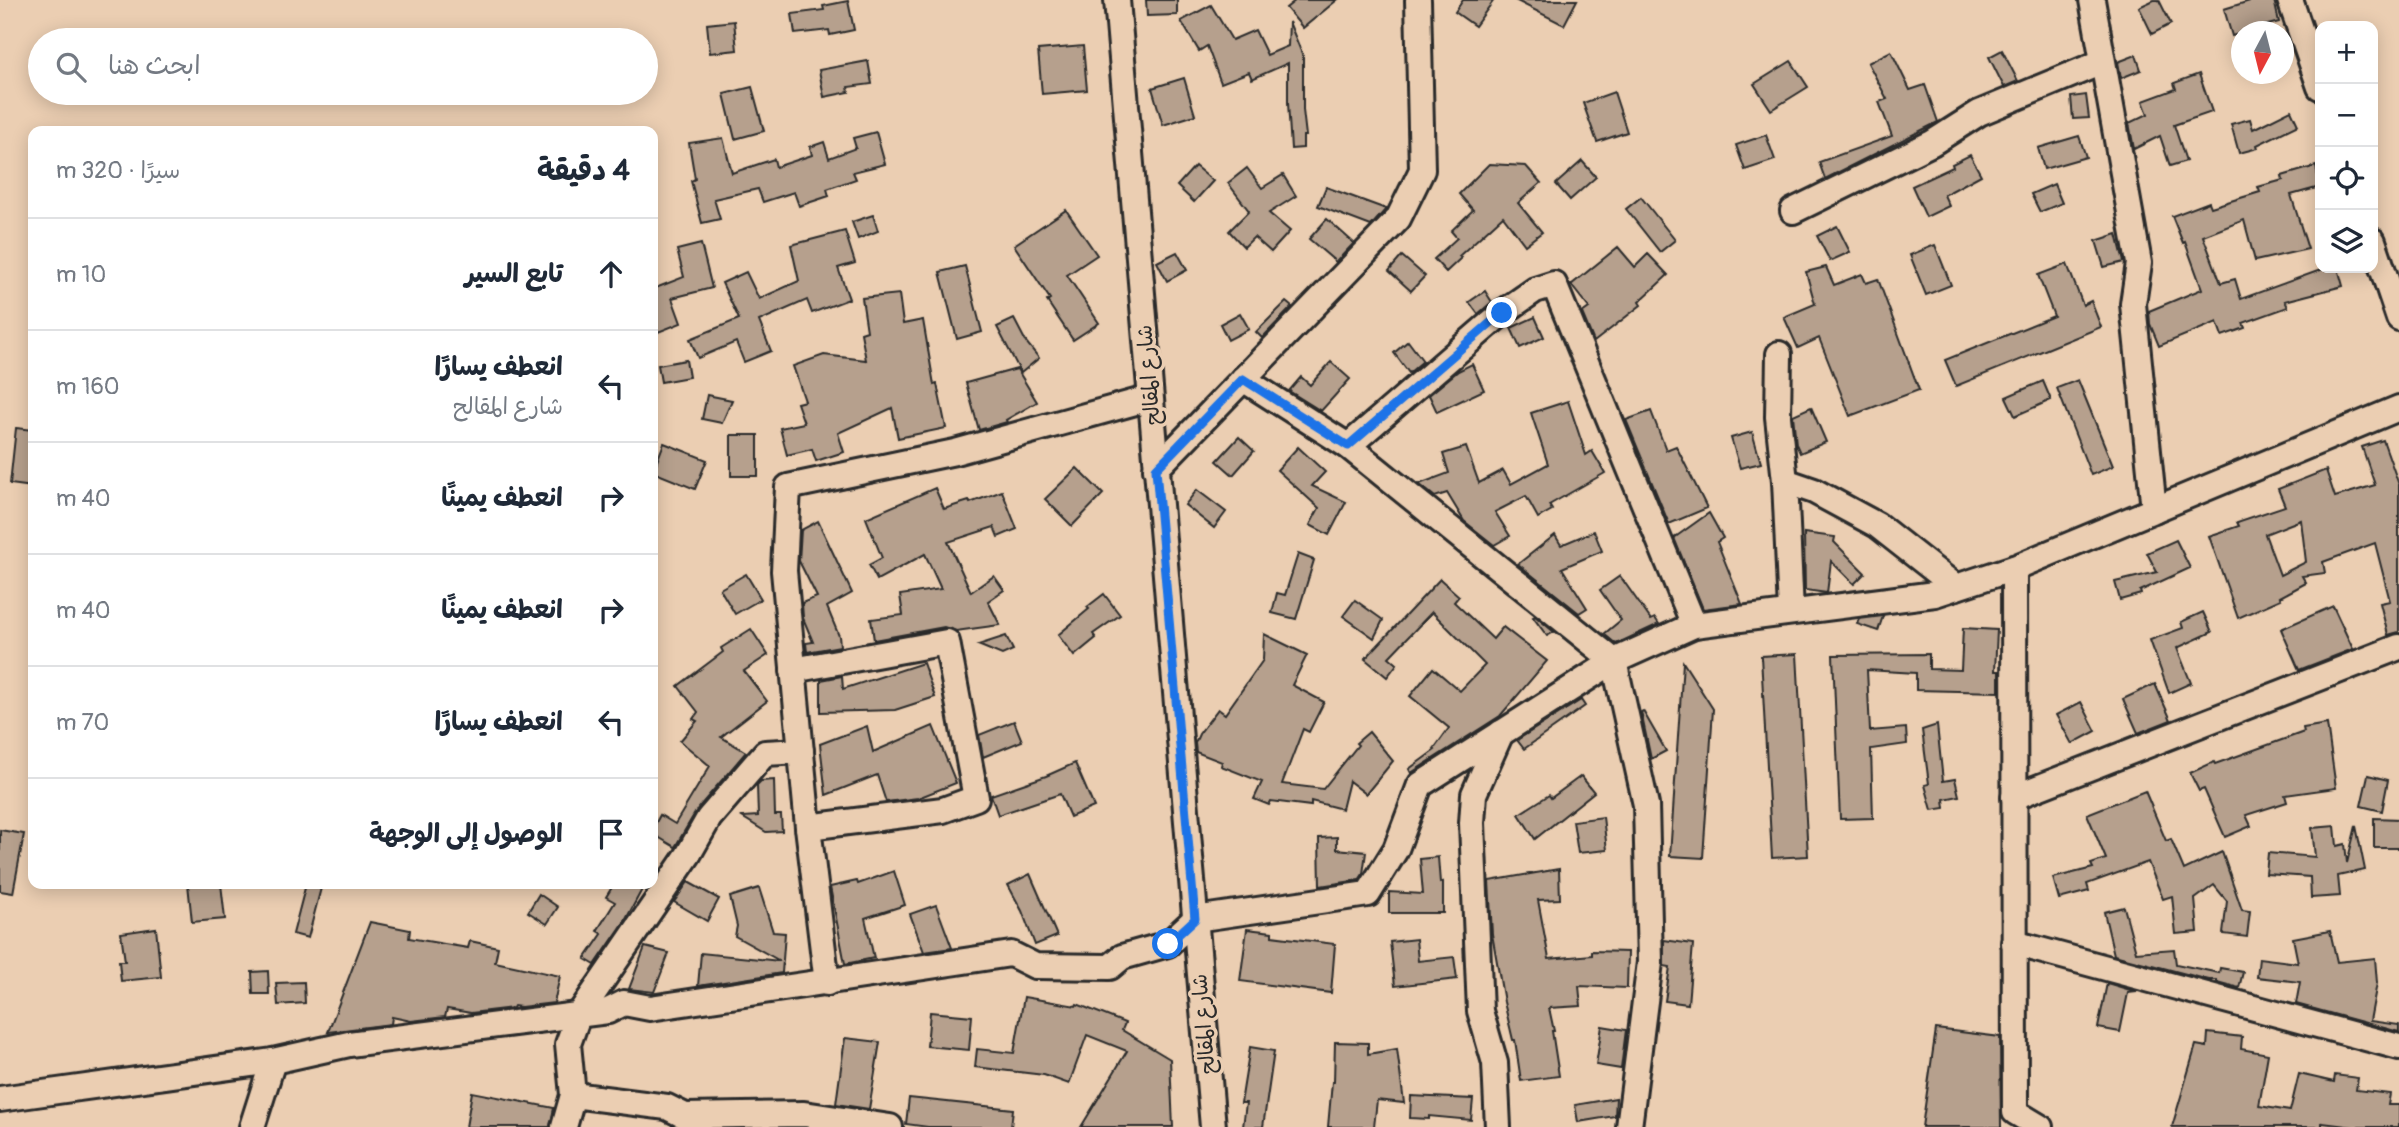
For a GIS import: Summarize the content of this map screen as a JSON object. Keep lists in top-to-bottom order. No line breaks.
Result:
{"streets":{"street":["شارع المقالح"]},"north":"bottom","page":{"map_buttons":["+","−"],"search":"ابحث هنا","heading":["4 دقيقة","سيرًا · 320 m"],"list":[["تابع السير","10 m"],["انعطف يسارًا","شارع المقالح","160 m"],["انعطف يمينًا","40 m"],["انعطف يمينًا","40 m"],["انعطف يسارًا","70 m"],"الوصول إلى الوجهة"]}}
